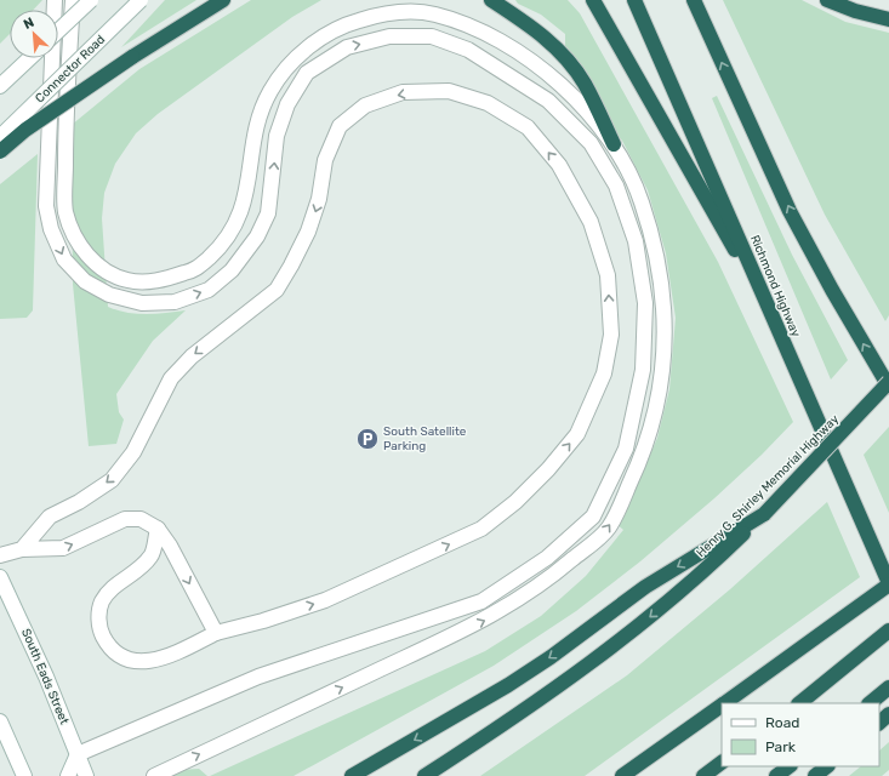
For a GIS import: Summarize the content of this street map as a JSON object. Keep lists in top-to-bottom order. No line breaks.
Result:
{"streets":{"highway":["Richmond Highway","Henry G. Shirley Memorial Highway"],"street":["Connector Road","South Eads Street"]},"places":{"parking":["South Satellite Parking"]},"legend":["Road","Park"],"north":"top left"}
